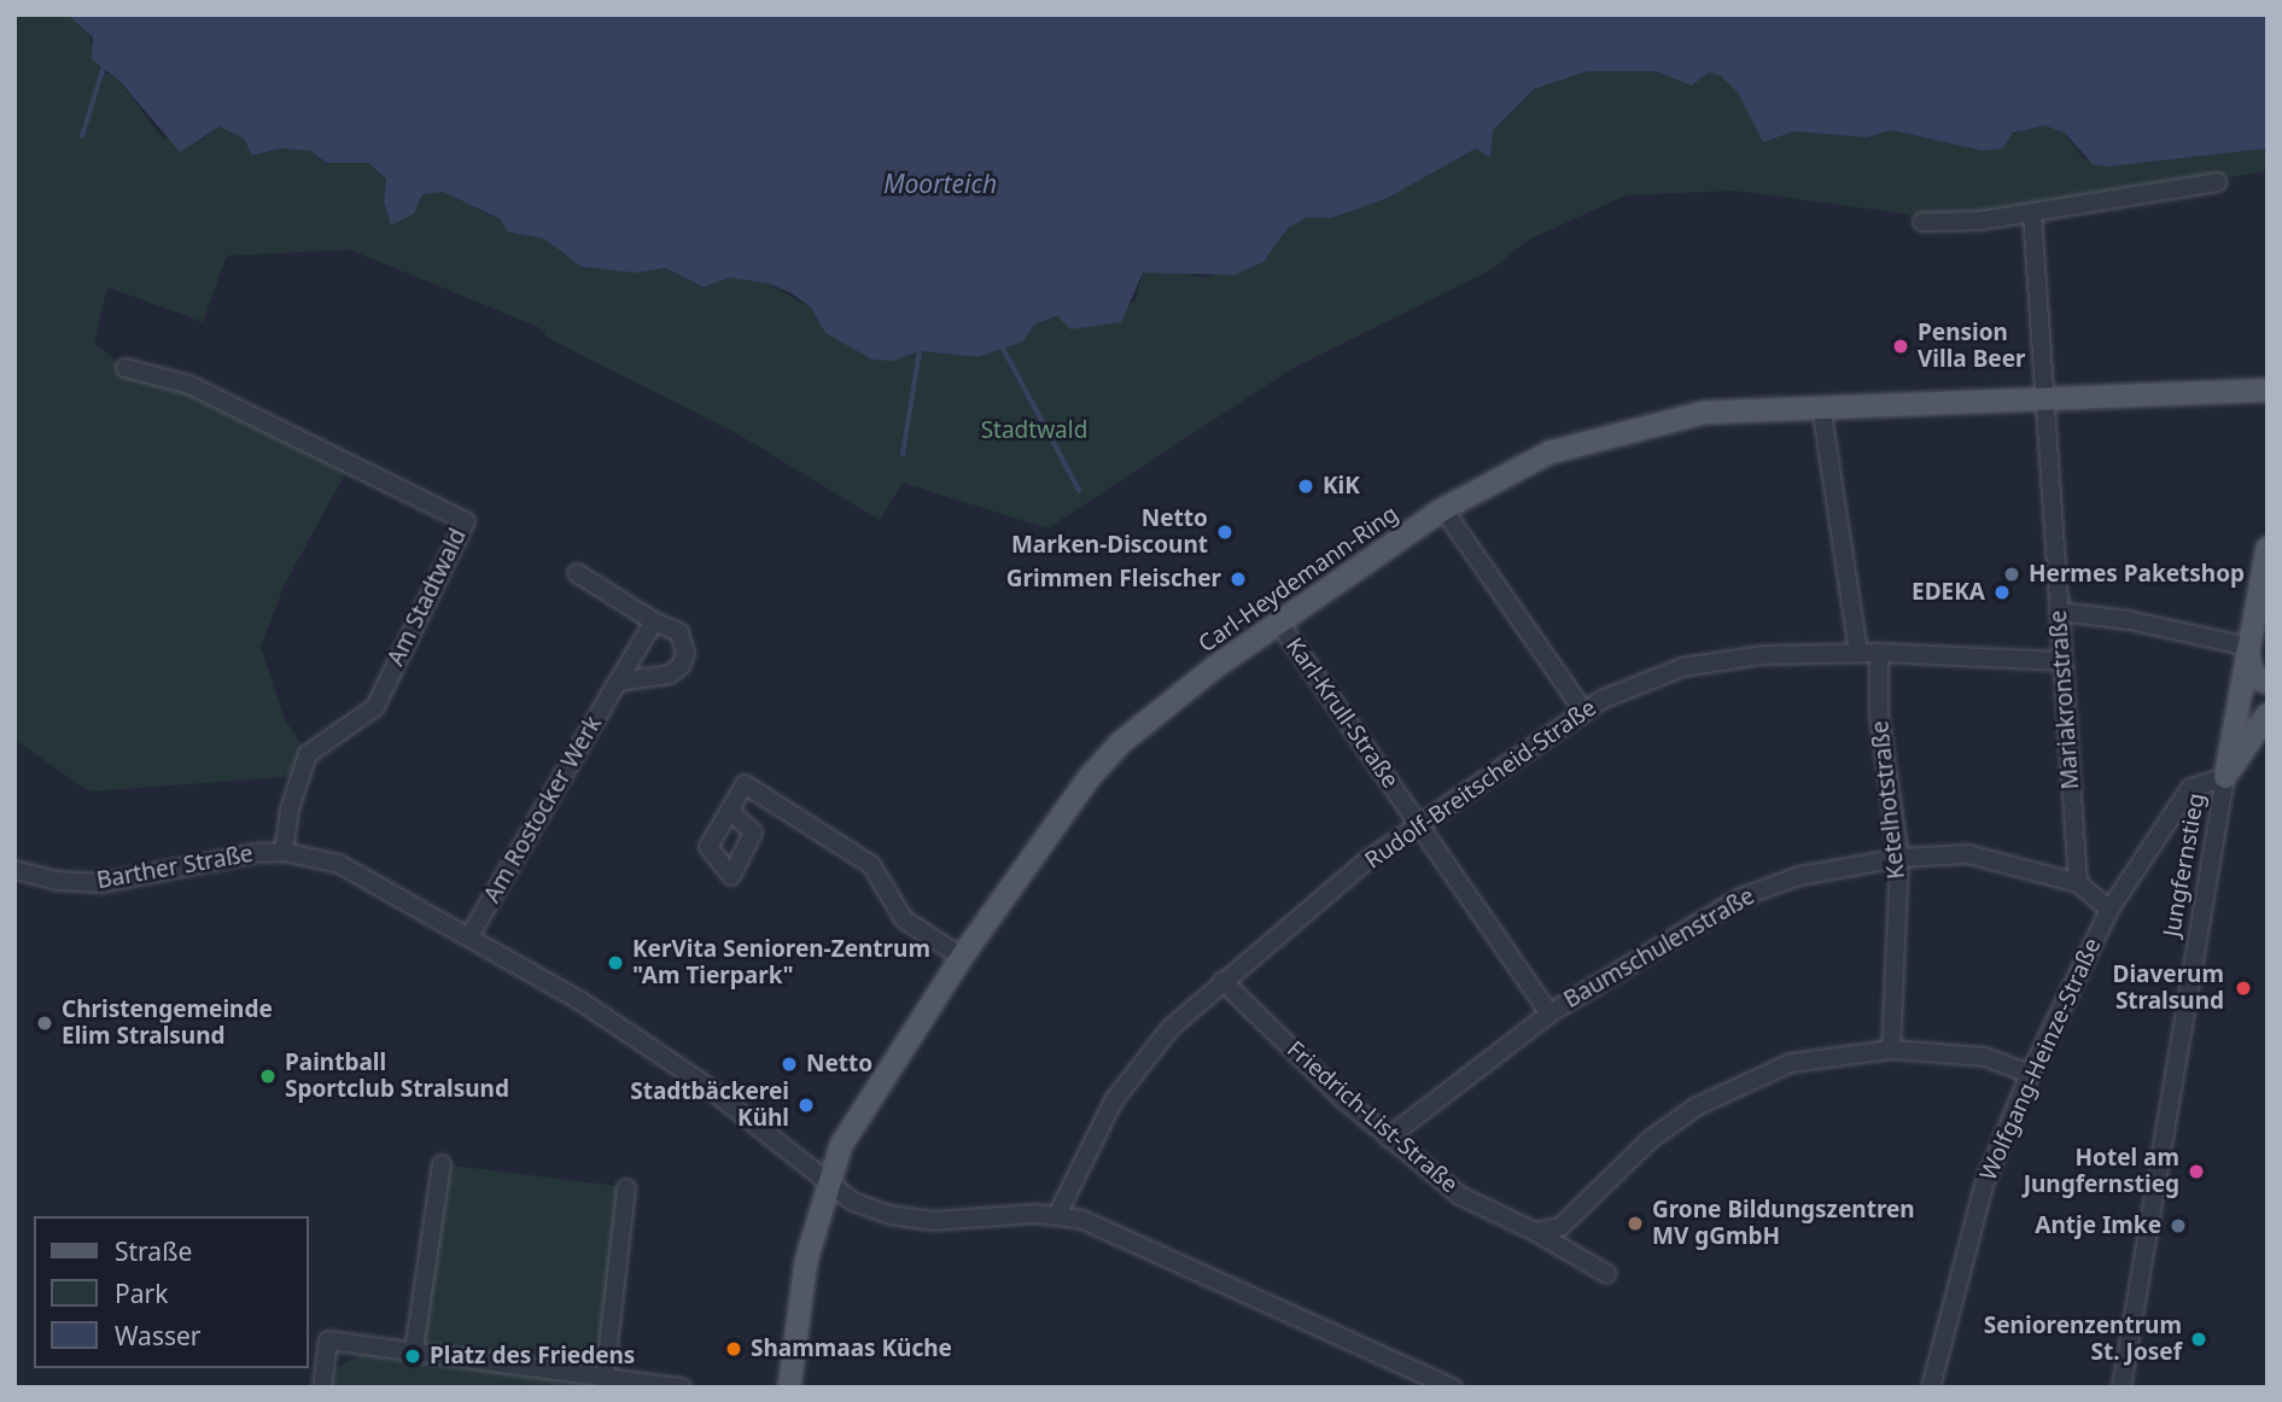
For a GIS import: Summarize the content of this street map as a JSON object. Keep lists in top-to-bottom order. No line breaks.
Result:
{"streets":{"main road":["Carl-Heydemann-Ring","Jungfernstieg"],"street":["Am Stadtwald","Mariakronstraße","Karl-Krull-Straße","Rudolf-Breitscheid-Straße","Ketelhotstraße","Am Rostocker Werk","Barther Straße","Baumschulenstraße","Wolfgang-Heinze-Straße","Friedrich-List-Straße"]},"crossings":[["Carl-Heydemann-Ring","Mariakronstraße"],["Carl-Heydemann-Ring","Karl-Krull-Straße"],["Carl-Heydemann-Ring","Barther Straße"],["Am Stadtwald","Barther Straße"],["Mariakronstraße","Rudolf-Breitscheid-Straße"],["Mariakronstraße","Baumschulenstraße"],["Karl-Krull-Straße","Rudolf-Breitscheid-Straße"],["Karl-Krull-Straße","Baumschulenstraße"],["Rudolf-Breitscheid-Straße","Ketelhotstraße"],["Rudolf-Breitscheid-Straße","Barther Straße"],["Rudolf-Breitscheid-Straße","Friedrich-List-Straße"],["Ketelhotstraße","Baumschulenstraße"],["Am Rostocker Werk","Barther Straße"],["Jungfernstieg","Wolfgang-Heinze-Straße"],["Baumschulenstraße","Wolfgang-Heinze-Straße"],["Baumschulenstraße","Friedrich-List-Straße"]],"water":["Moorteich"],"parks":["Stadtwald"],"places":["Pension Villa Beer","KiK","Netto Marken-Discount","Hermes Paketshop","Grimmen Fleischer","EDEKA","KerVita Senioren-Zentrum \"Am Tierpark\"","Diaverum Stralsund","Christengemeinde Elim Stralsund","Netto","Paintball Sportclub Stralsund","Stadtbäckerei Kühl","Hotel am Jungfernstieg","Grone Bildungszentren MV gGmbH","Antje Imke","Seniorenzentrum St. Josef","Shammaas Küche","Platz des Friedens"],"legend":["Straße","Park","Wasser"]}
